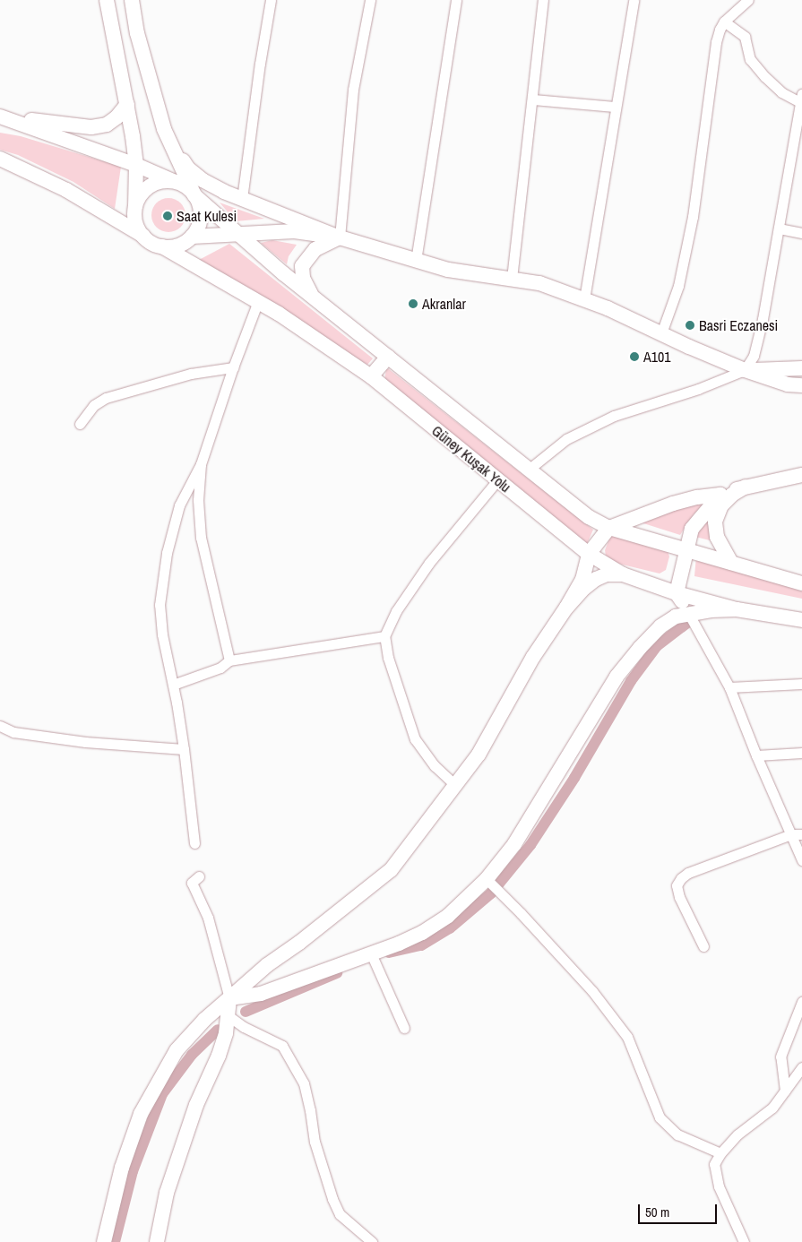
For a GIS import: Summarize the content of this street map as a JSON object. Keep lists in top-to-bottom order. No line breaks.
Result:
{"streets":{"main road":["Güney Kuşak Yolu"]},"places":["Saat Kulesi","Akranlar","Basri Eczanesi","A101"],"scale_bar":"50 m"}
